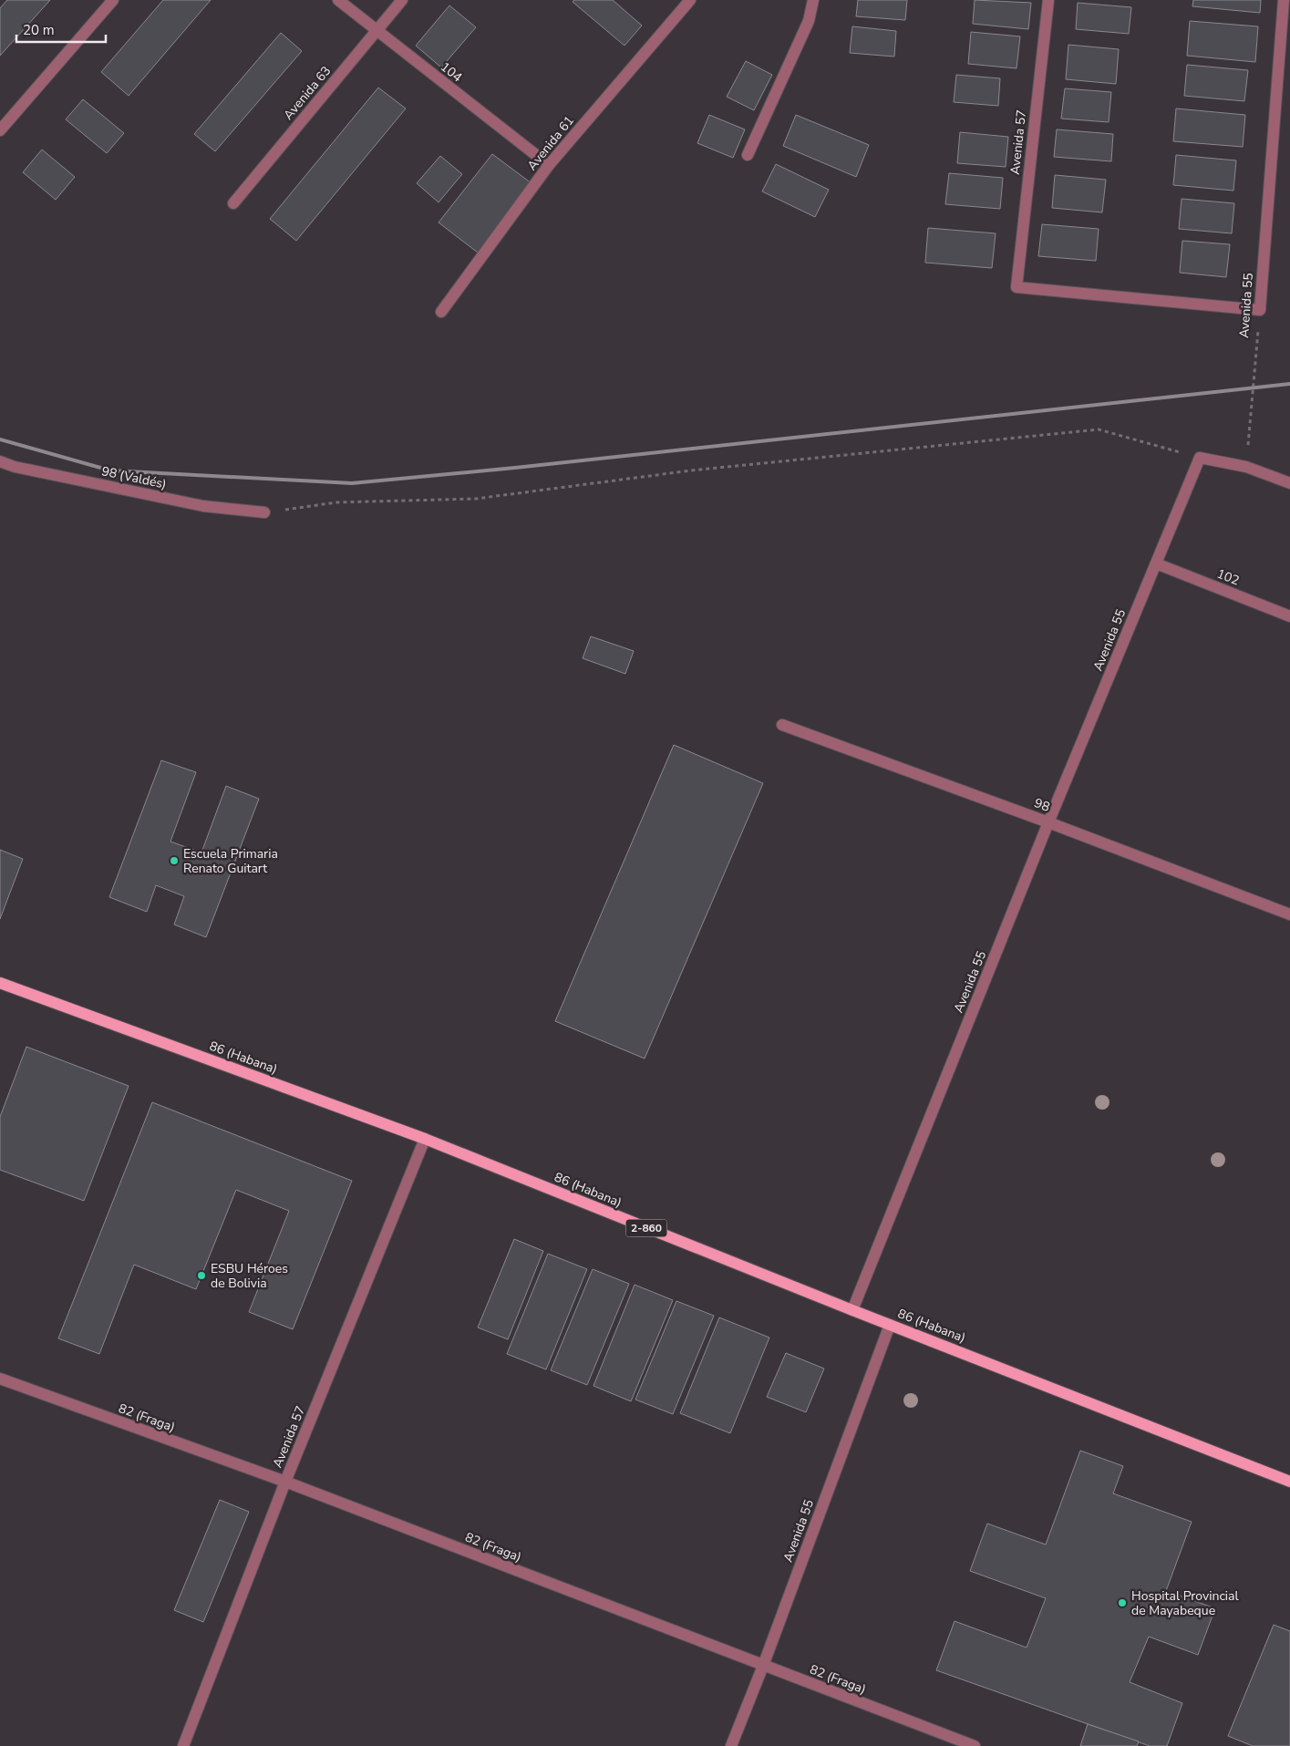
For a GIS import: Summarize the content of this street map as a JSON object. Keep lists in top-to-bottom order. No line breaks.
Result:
{"streets":{"main road":["86 (Habana)","2-860"],"street":["104","Avenida 63","Avenida 57","Avenida 61","Avenida 55","98 (Valdés)","102","98","82 (Fraga)"]},"crossings":[["104","Avenida 63"],["104","Avenida 61"],["Avenida 57","Avenida 55"],["Avenida 57","86 (Habana)"],["Avenida 57","82 (Fraga)"],["Avenida 55","102"],["Avenida 55","98"],["Avenida 55","86 (Habana)"],["Avenida 55","82 (Fraga)"]],"places":["Escuela Primaria Renato Guitart","ESBU Héroes de Bolivia","Hospital Provincial de Mayabeque"],"scale_bar":"20 m"}
